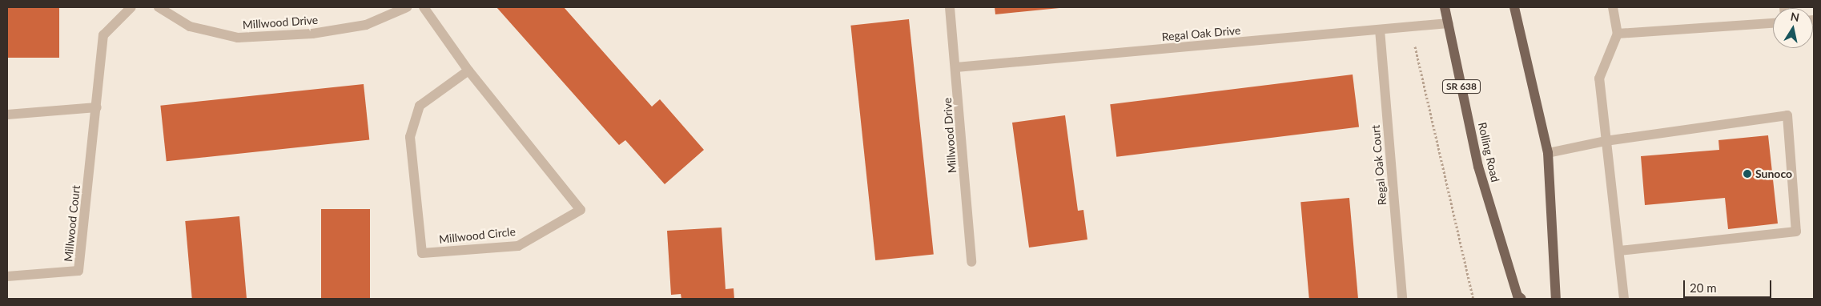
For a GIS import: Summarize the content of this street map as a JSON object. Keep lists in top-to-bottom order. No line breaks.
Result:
{"streets":{"main road":["SR 638","Rolling Road"],"street":["Millwood Drive","Regal Oak Drive","Regal Oak Court","Millwood Court","Millwood Circle"]},"crossings":[["Millwood Drive","Regal Oak Drive"],["Regal Oak Drive","Rolling Road"],["Regal Oak Drive","Regal Oak Court"]],"places":["Sunoco"],"scale_bar":"20 m","north":"top"}
